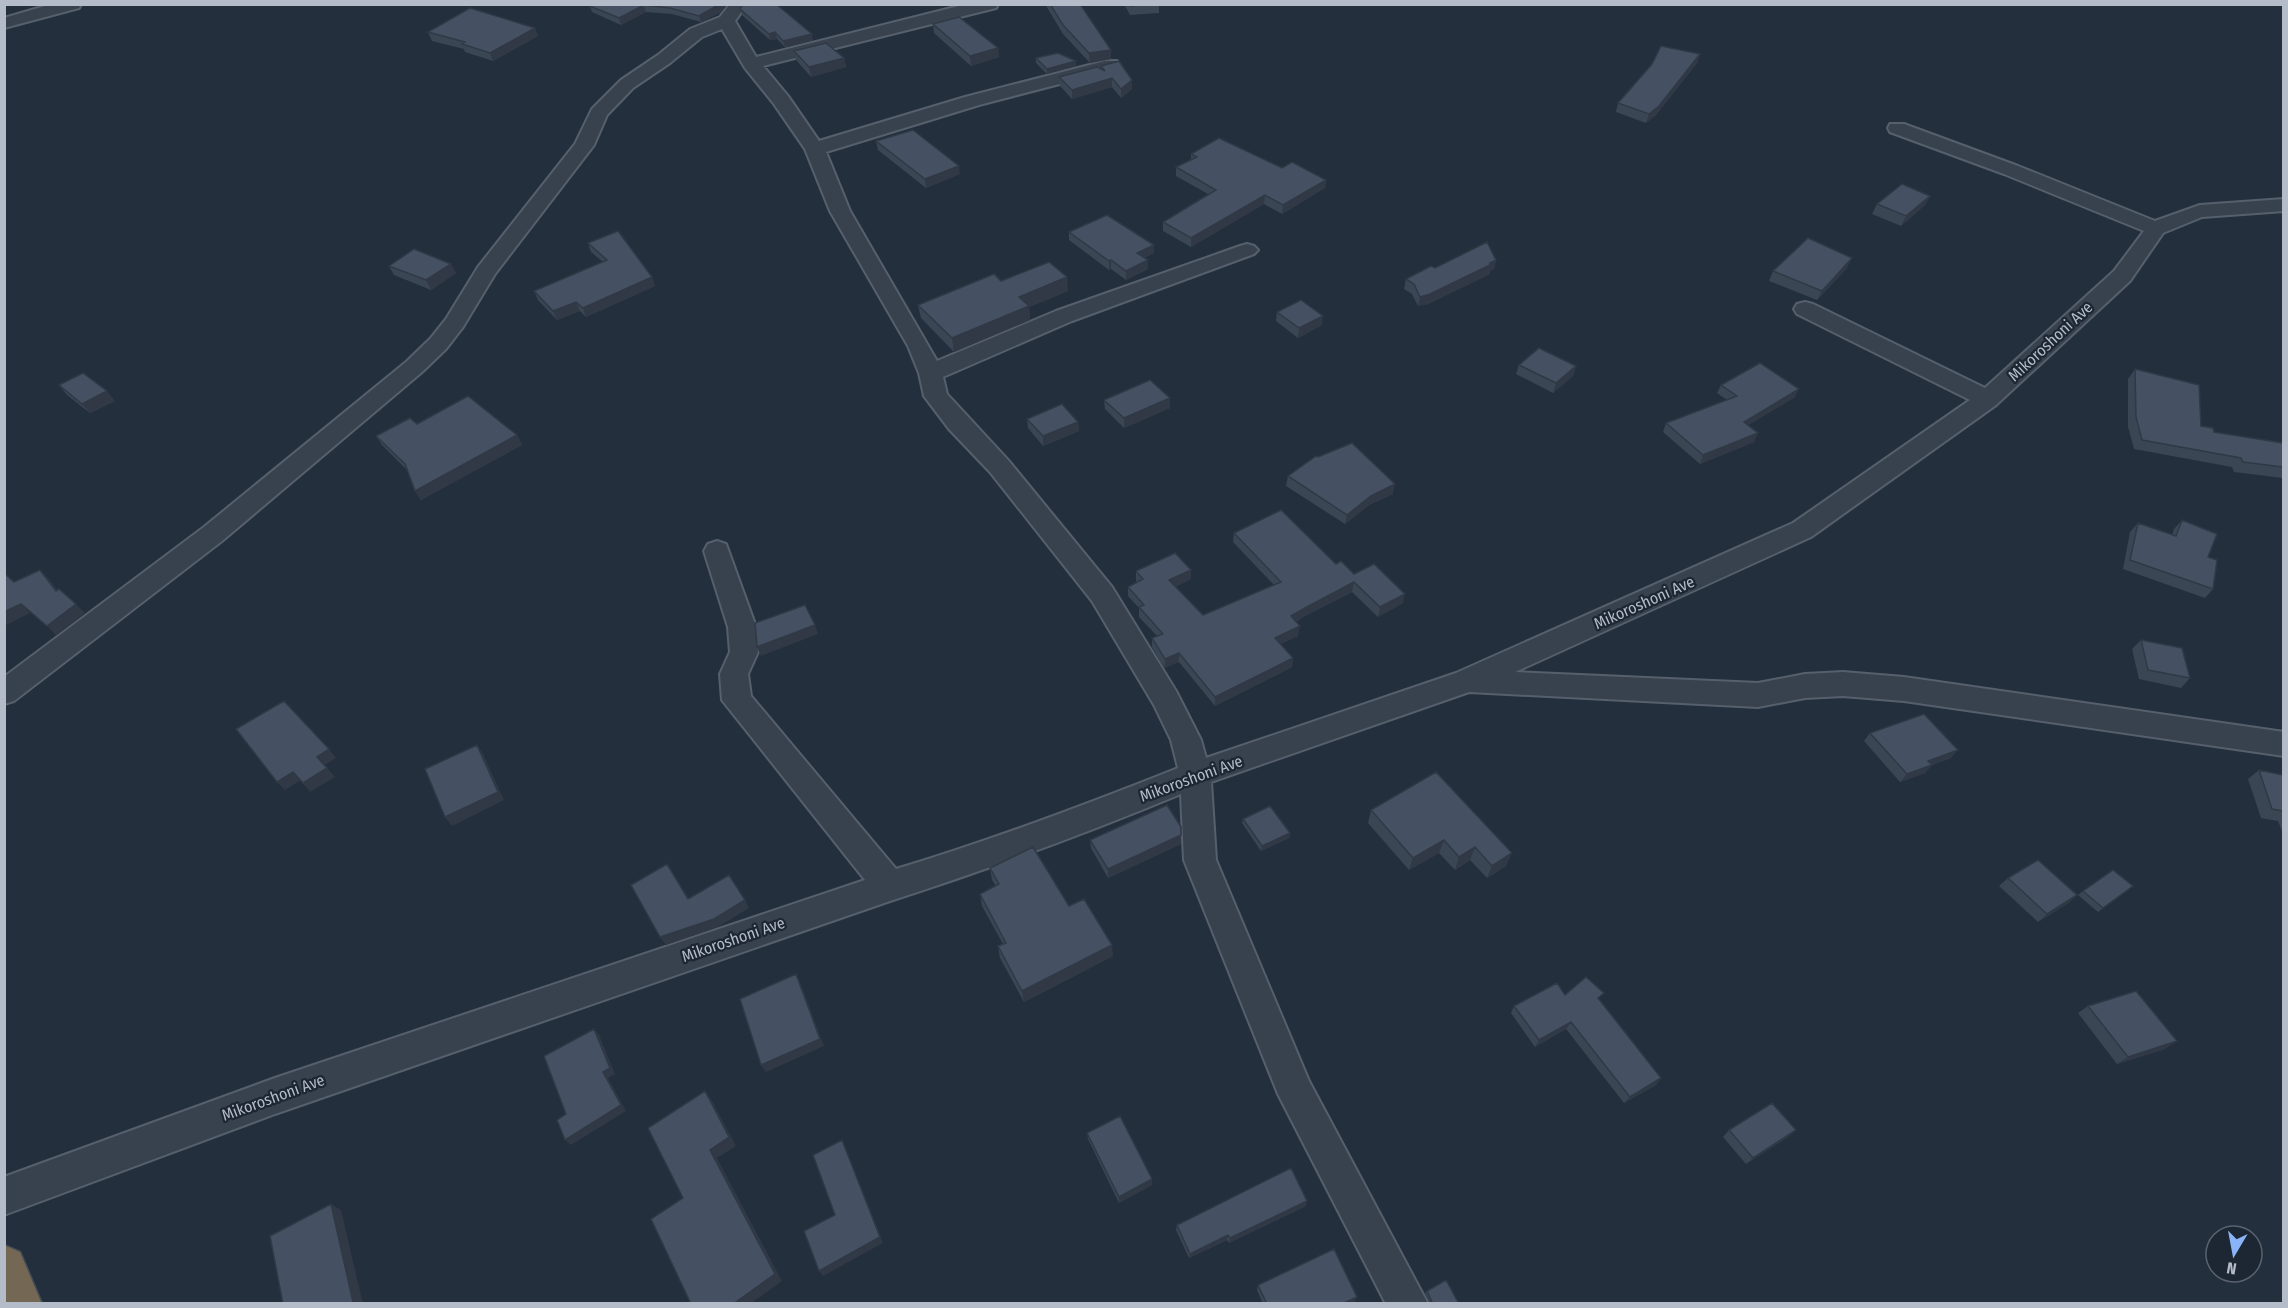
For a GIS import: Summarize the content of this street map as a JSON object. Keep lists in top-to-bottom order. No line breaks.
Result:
{"streets":{"street":["Mikoroshoni Ave"]},"north":"bottom"}
